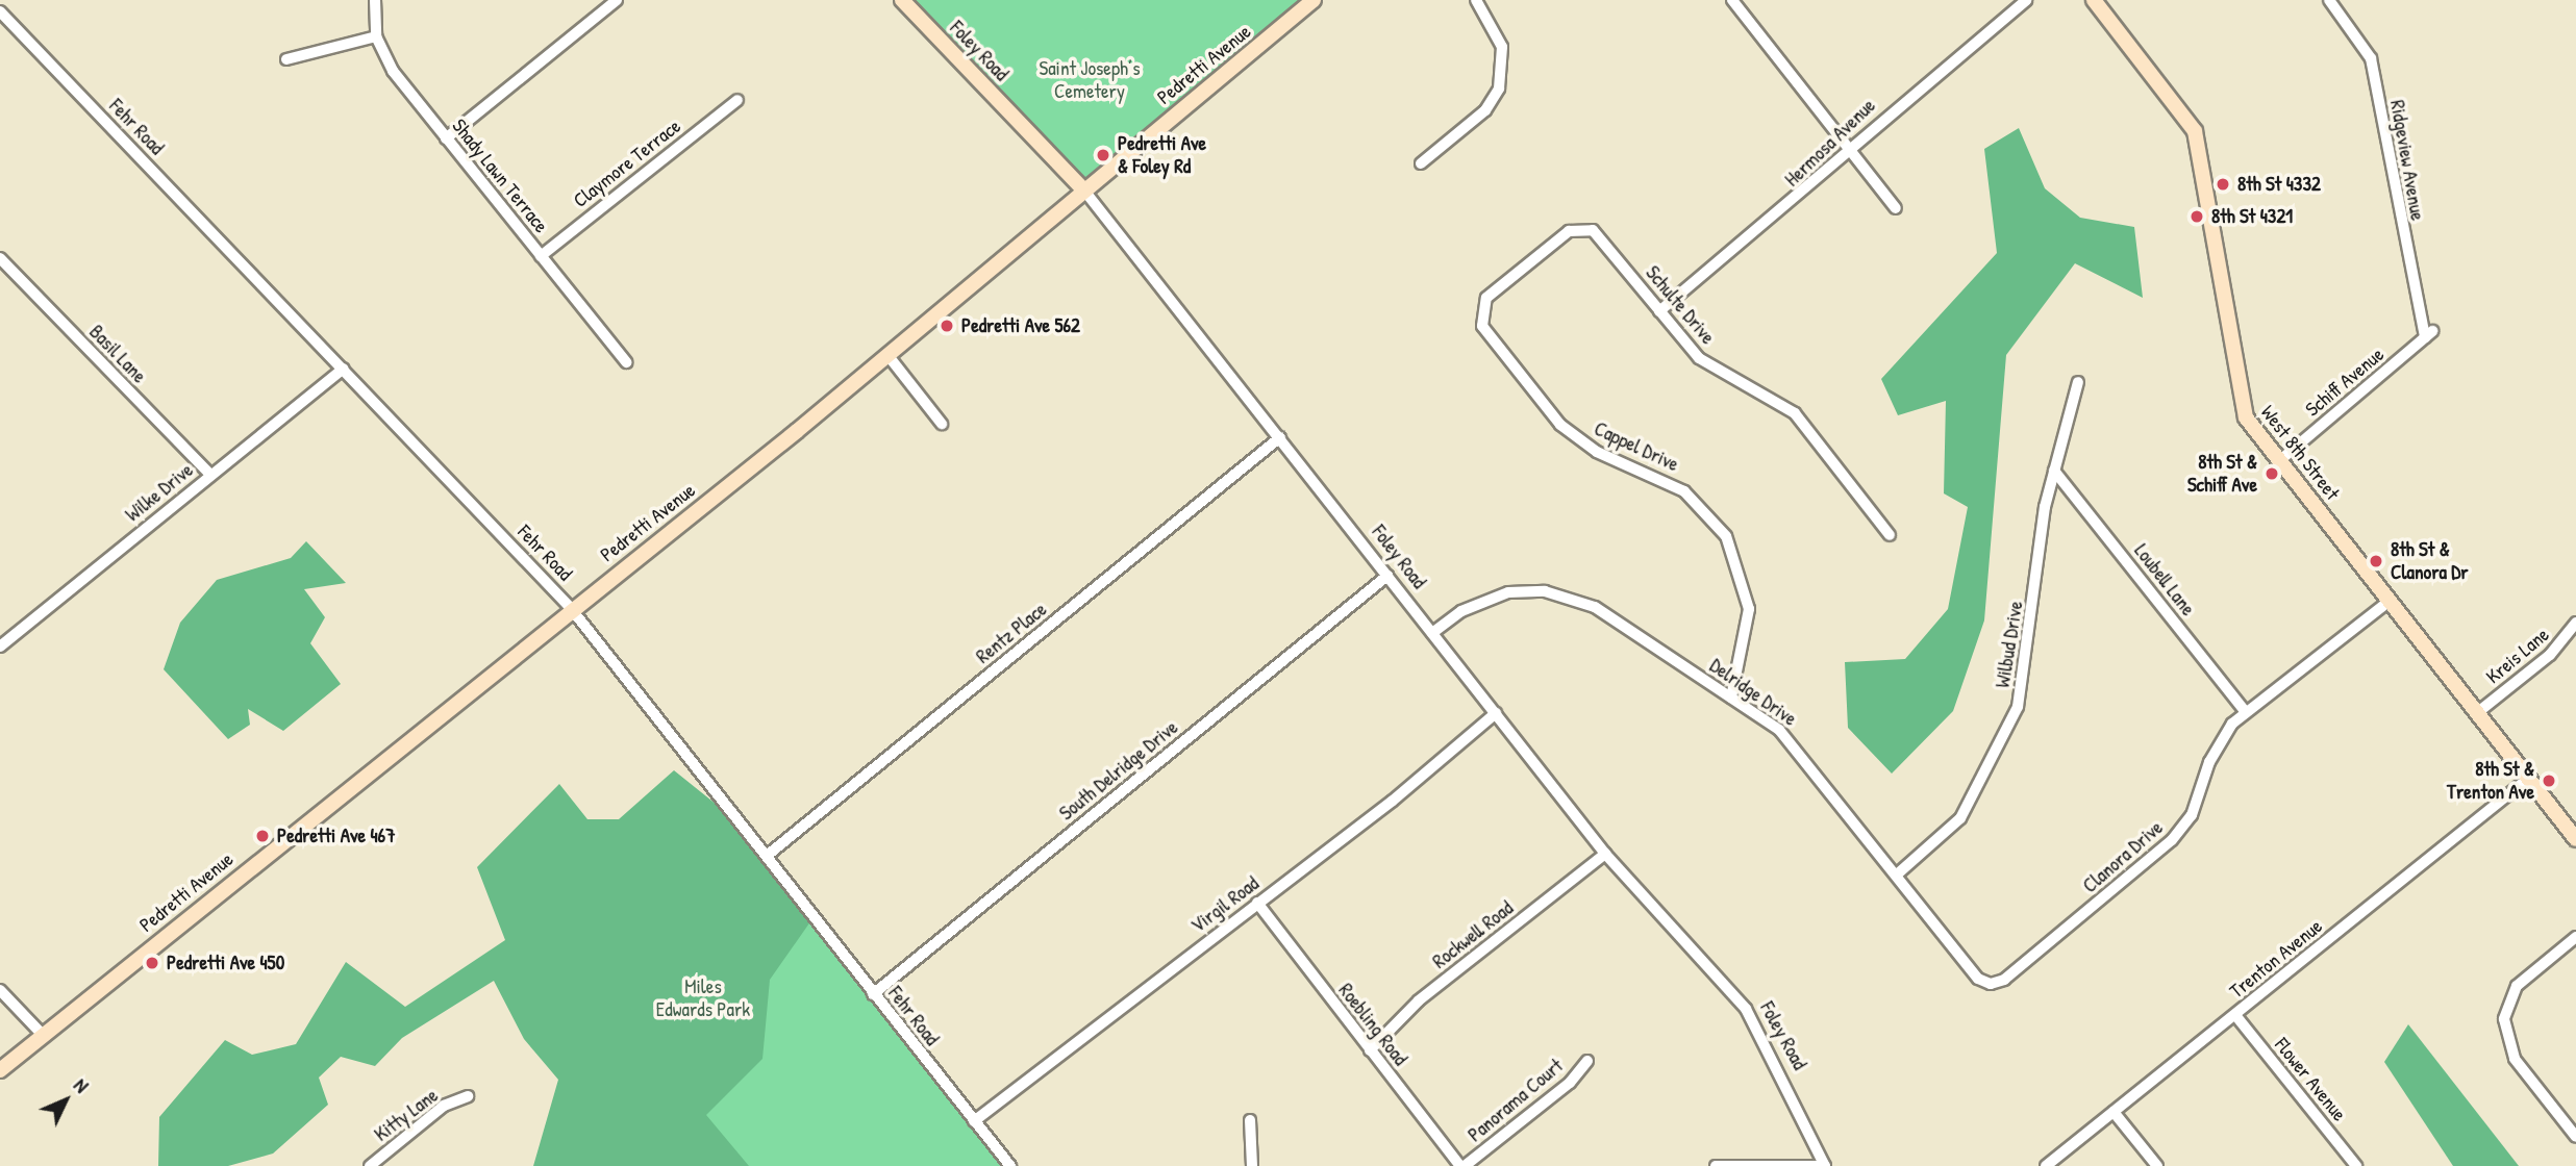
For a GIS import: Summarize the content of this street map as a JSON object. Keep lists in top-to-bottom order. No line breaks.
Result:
{"streets":{"street":["Foley Road","Pedretti Avenue","Fehr Road","Hermosa Avenue","Ridgeview Avenue","Claymore Terrace","Shady Lawn Terrace","Schulte Drive","Basil Lane","Schiff Avenue","Cappel Drive","West 8th Street","Wilke Drive","Loubell Lane","Rentz Place","Wilbud Drive","Kreis Lane","Delridge Drive","South Delridge Drive","Clanora Drive","Virgil Road","Rockwell Road","Trenton Avenue","Roebling Road","Flower Avenue","Panorama Court","Kitty Lane"]},"crossings":[["Foley Road","Pedretti Avenue"],["Foley Road","Rentz Place"],["Foley Road","Delridge Drive"],["Foley Road","South Delridge Drive"],["Foley Road","Virgil Road"],["Foley Road","Rockwell Road"],["Pedretti Avenue","Fehr Road"],["Fehr Road","Wilke Drive"],["Fehr Road","Rentz Place"],["Fehr Road","South Delridge Drive"],["Fehr Road","Virgil Road"],["Hermosa Avenue","Schulte Drive"],["Ridgeview Avenue","Schiff Avenue"],["Claymore Terrace","Shady Lawn Terrace"],["Schulte Drive","Cappel Drive"],["Basil Lane","Wilke Drive"],["Schiff Avenue","West 8th Street"],["Cappel Drive","Delridge Drive"],["West 8th Street","Kreis Lane"],["West 8th Street","Clanora Drive"],["West 8th Street","Trenton Avenue"],["Loubell Lane","Wilbud Drive"],["Loubell Lane","Clanora Drive"],["Wilbud Drive","Delridge Drive"],["Delridge Drive","Clanora Drive"],["Virgil Road","Roebling Road"],["Rockwell Road","Roebling Road"],["Trenton Avenue","Flower Avenue"],["Roebling Road","Panorama Court"]],"parks":["Saint Joseph’s Cemetery","Miles Edwards Park"],"places":["Pedretti Ave & Foley Rd","8th St 4332","8th St 4321","Pedretti Ave 562","8th St & Schiff Ave","8th St & Clanora Dr","8th St & Trenton Ave","Pedretti Ave 467","Pedretti Ave 450"],"north":"top right"}
